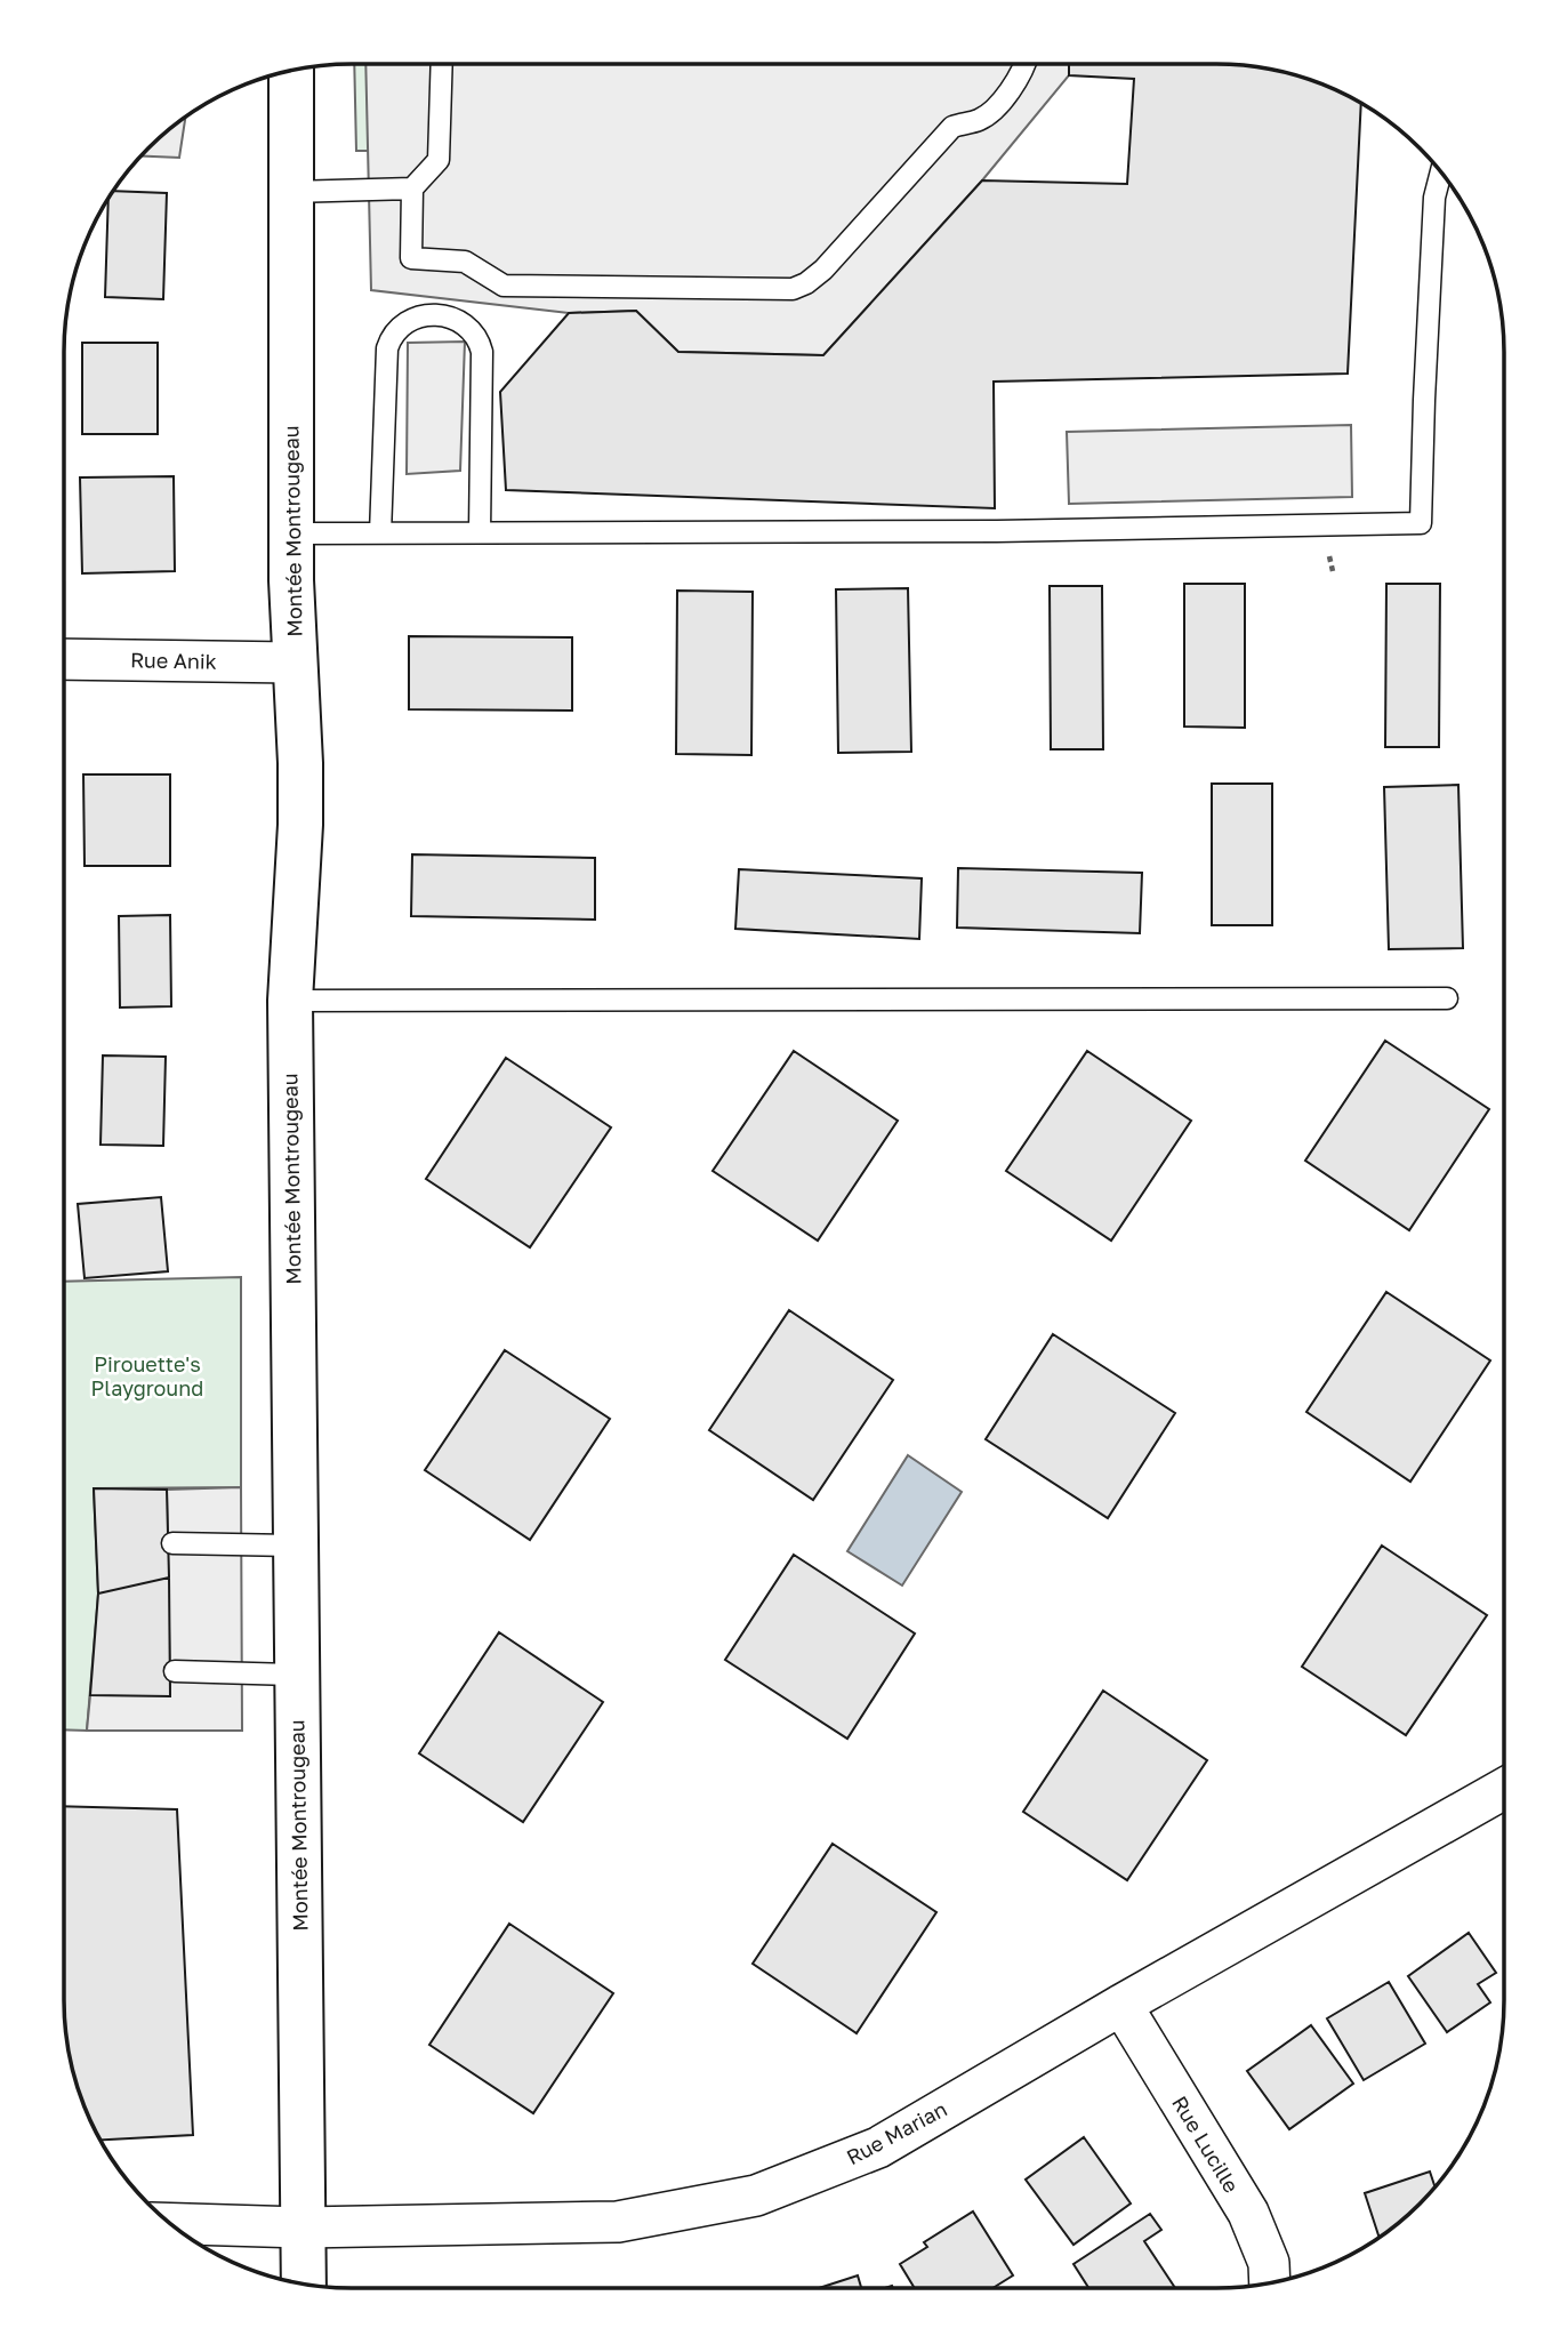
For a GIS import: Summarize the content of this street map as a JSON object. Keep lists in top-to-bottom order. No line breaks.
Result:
{"streets":{"street":["Montée Montrougeau","Rue Anik","Rue Marian","Rue Lucille"]},"crossings":[["Montée Montrougeau","Rue Anik"],["Montée Montrougeau","Rue Marian"],["Rue Marian","Rue Lucille"]],"parks":["Pirouette's Playground"]}
